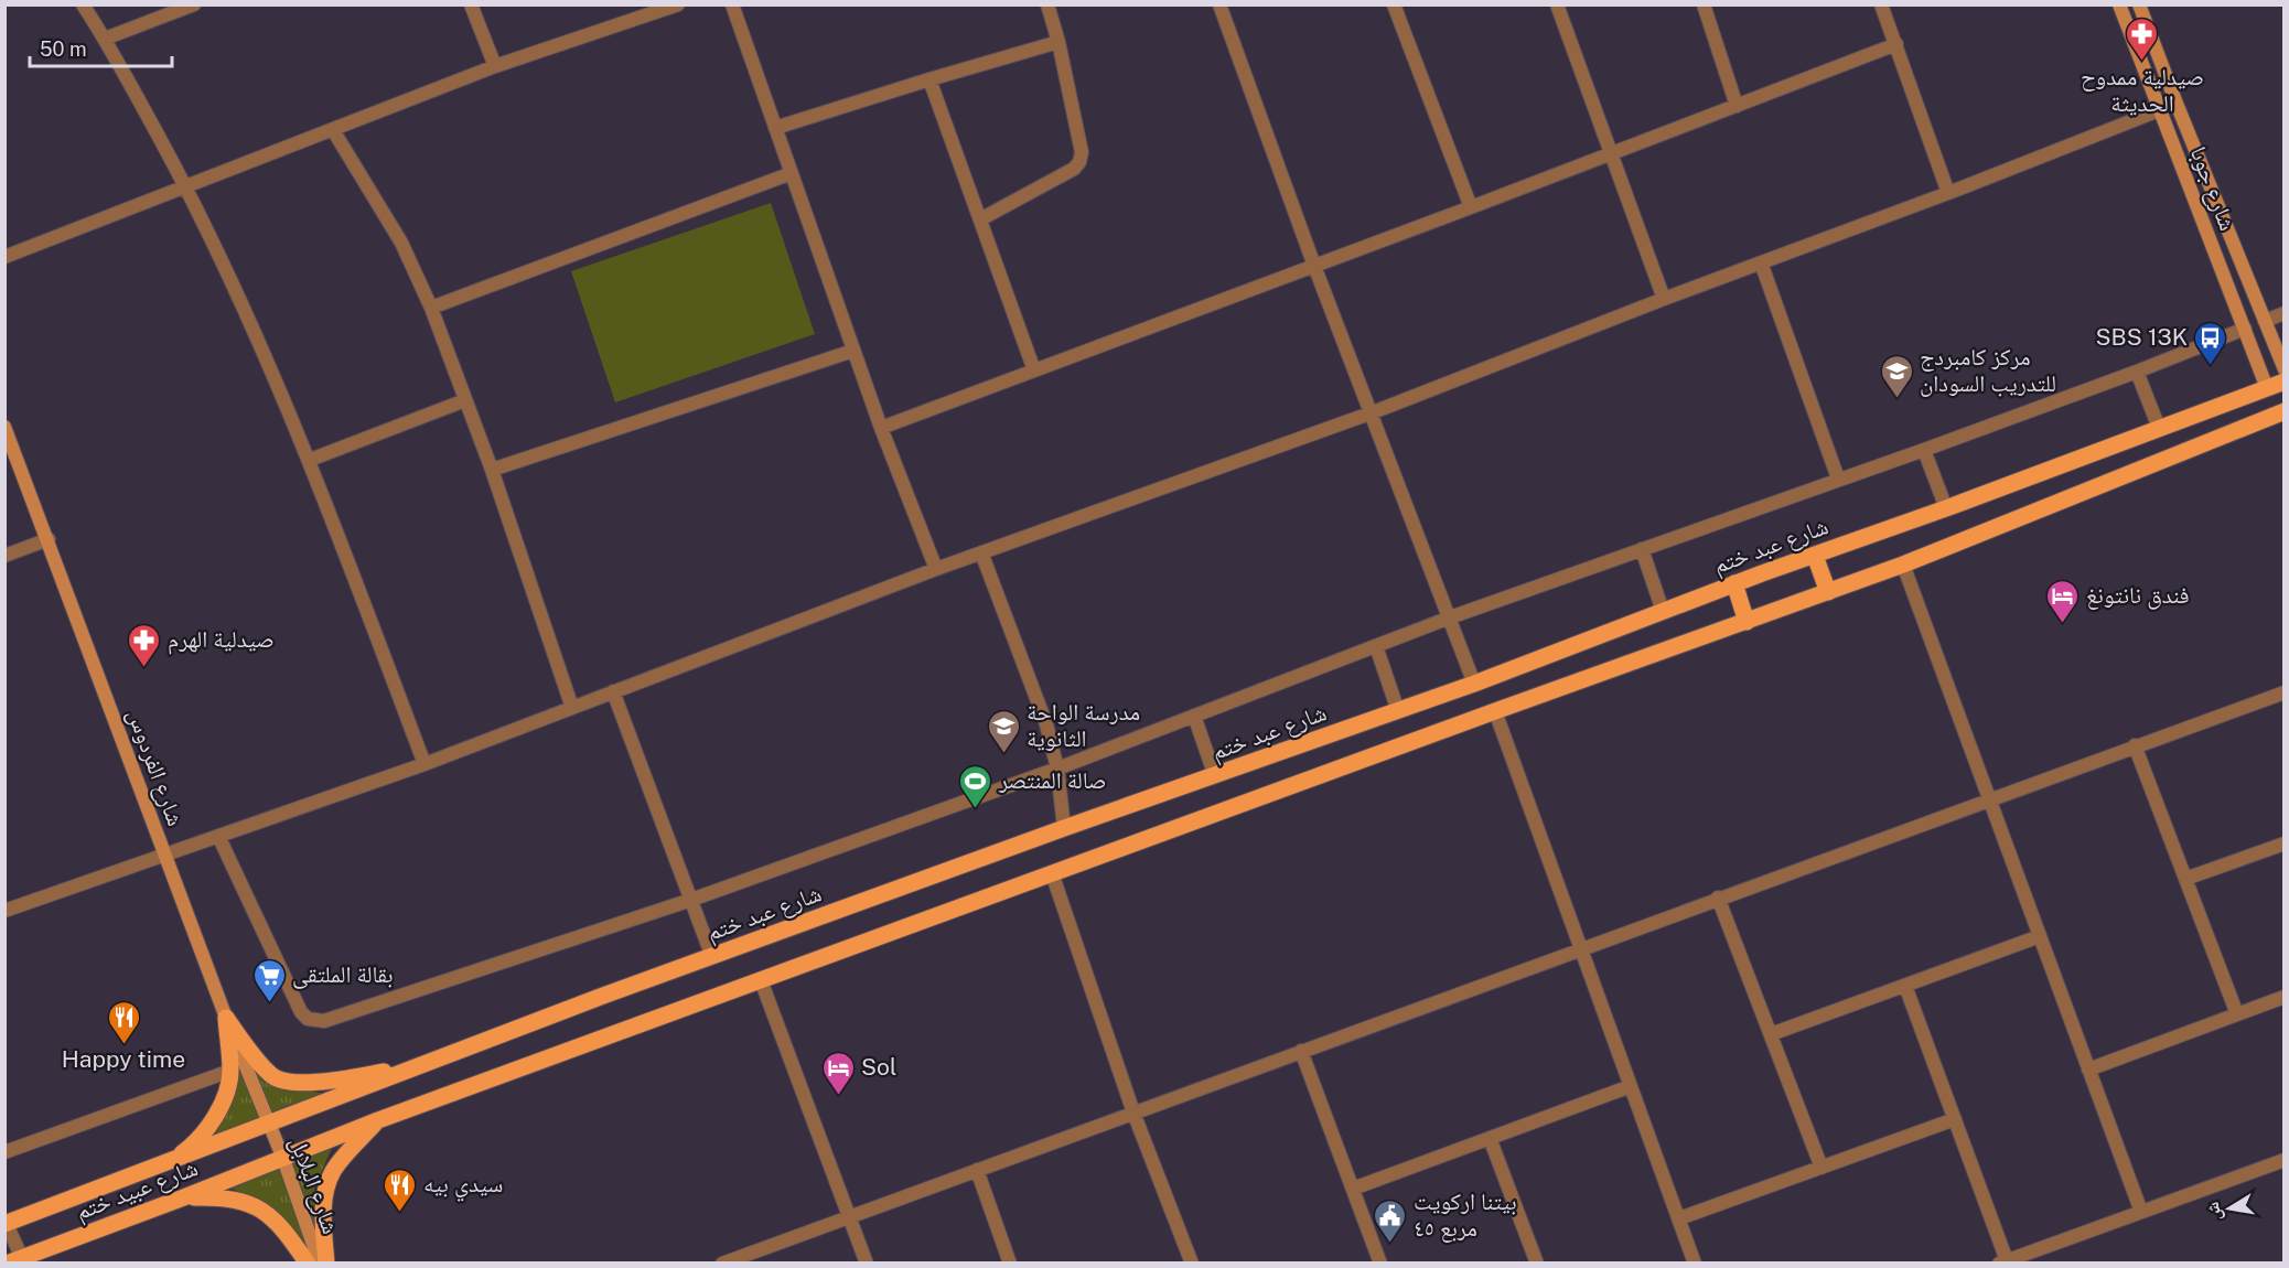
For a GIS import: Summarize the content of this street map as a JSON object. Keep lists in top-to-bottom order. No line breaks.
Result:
{"streets":{"main road":["شارع عبد ختم","شارع عبيد ختم"],"street":["شارع جوبا","شارع الفردوس","شارع البلابل"]},"crossings":[["شارع جوبا","شارع عبد ختم"],["شارع عبد ختم","شارع الفردوس"],["شارع عبد ختم","شارع البلابل"],["شارع عبد ختم","شارع عبيد ختم"],["شارع الفردوس","شارع البلابل"],["شارع الفردوس","شارع عبيد ختم"],["شارع البلابل","شارع عبيد ختم"]],"places":{"pharmacy":["صيدلية ممدوح الحديثة","صيدلية الهرم"],"bus stop":["SBS 13K"],"school or university":["مركز كامبردج للتدريب السودان","مدرسة الواحة الثانوية"],"hotel":["فندق نانتونغ","Sol"],"sports":["صالة المنتصر"],"supermarket":["بقالة الملتقى"],"restaurant":["Happy time","سيدي بيه"],"public building":["بيتنا اركويت مربع ٤٥"]},"scale_bar":"50 m","north":"left"}
